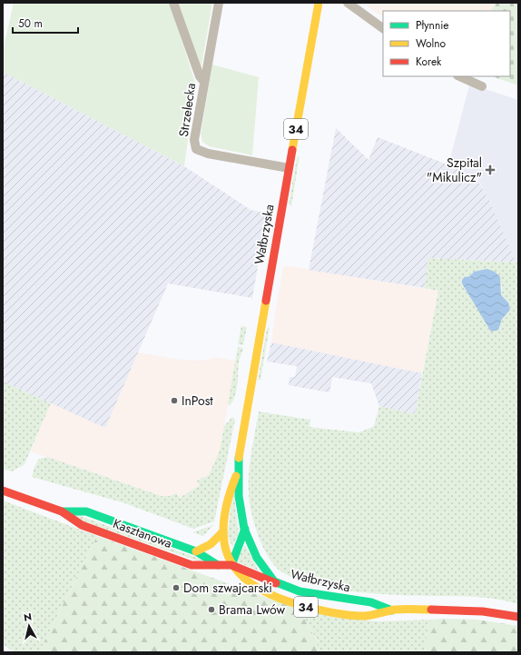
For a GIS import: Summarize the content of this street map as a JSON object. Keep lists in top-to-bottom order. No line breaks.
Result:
{"streets":{"main road":["34","Wałbrzyska","Kasztanowa"],"street":["Strzelecka"]},"crossings":[["Strzelecka","Wałbrzyska"],["Wałbrzyska","Kasztanowa"]],"places":{"health":["Szpital \"Mikulicz\""],"other":["InPost","Dom szwajcarski","Brama Lwów"]},"legend":["Płynnie","Wolno","Korek"],"scale_bar":"50 m","north":"top"}
